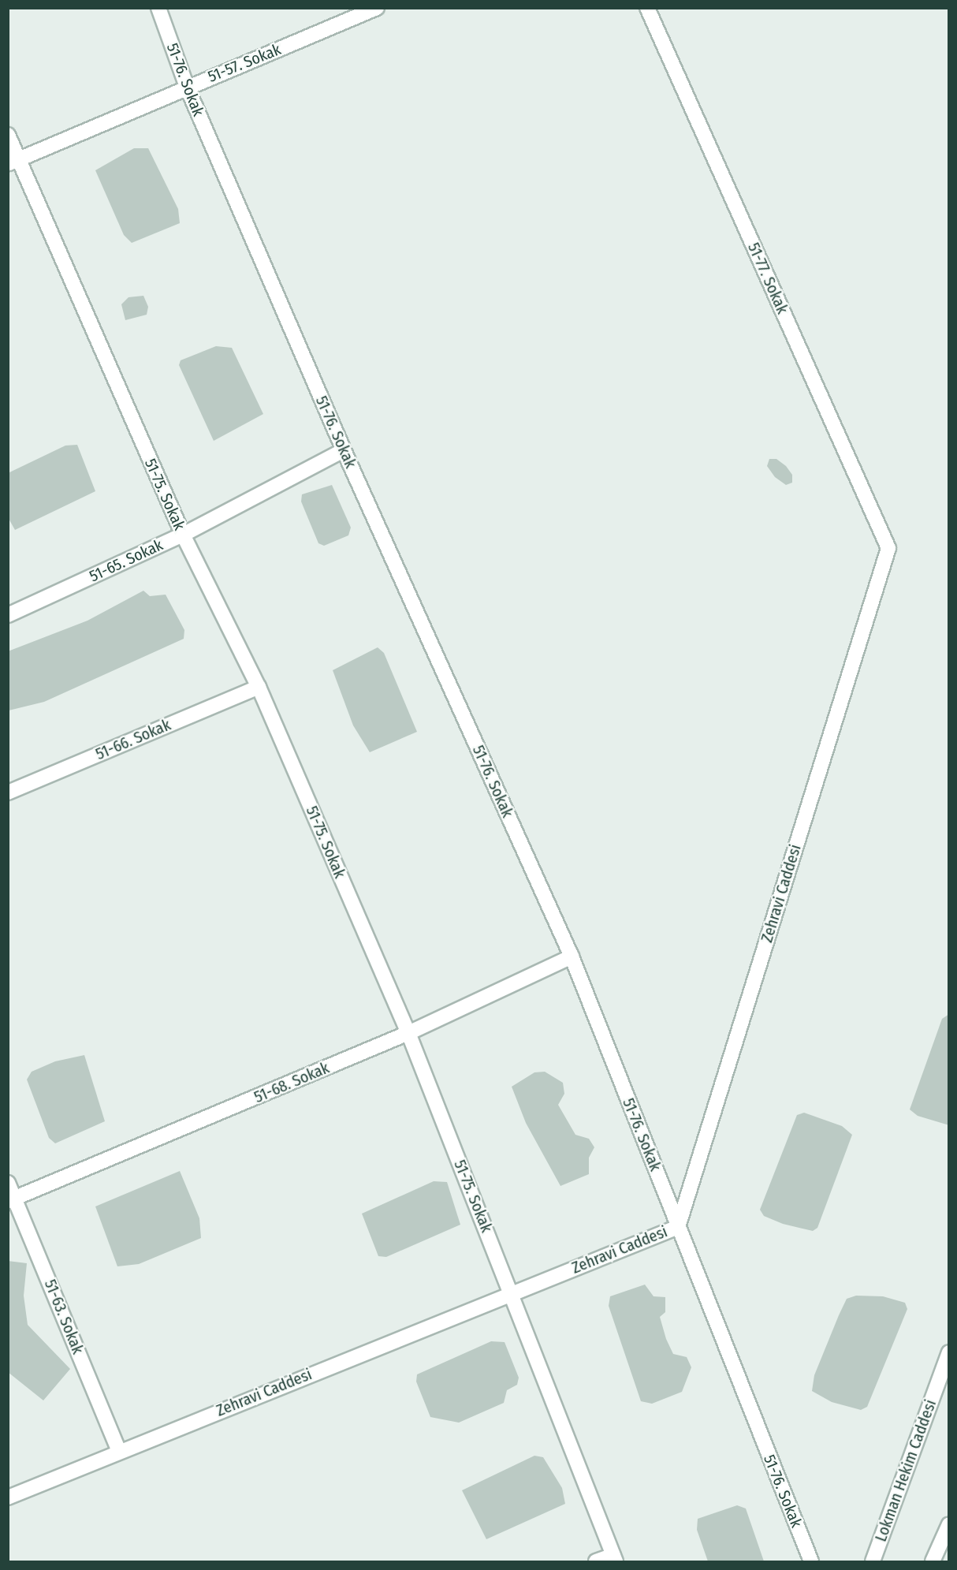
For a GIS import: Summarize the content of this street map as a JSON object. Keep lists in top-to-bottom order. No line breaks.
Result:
{"streets":{"street":["51-57. Sokak","51-76. Sokak","51-77. Sokak","51-75. Sokak","51-65. Sokak","51-66. Sokak","Zehravi Caddesi","51-68. Sokak","51-63. Sokak","Lokman Hekim Caddesi"]},"crossings":[["51-57. Sokak","51-76. Sokak"],["51-57. Sokak","51-75. Sokak"],["51-76. Sokak","51-65. Sokak"],["51-76. Sokak","Zehravi Caddesi"],["51-76. Sokak","51-68. Sokak"],["51-77. Sokak","Zehravi Caddesi"],["51-75. Sokak","51-65. Sokak"],["51-75. Sokak","51-66. Sokak"],["51-75. Sokak","Zehravi Caddesi"],["51-75. Sokak","51-68. Sokak"],["Zehravi Caddesi","51-63. Sokak"],["51-68. Sokak","51-63. Sokak"]]}
